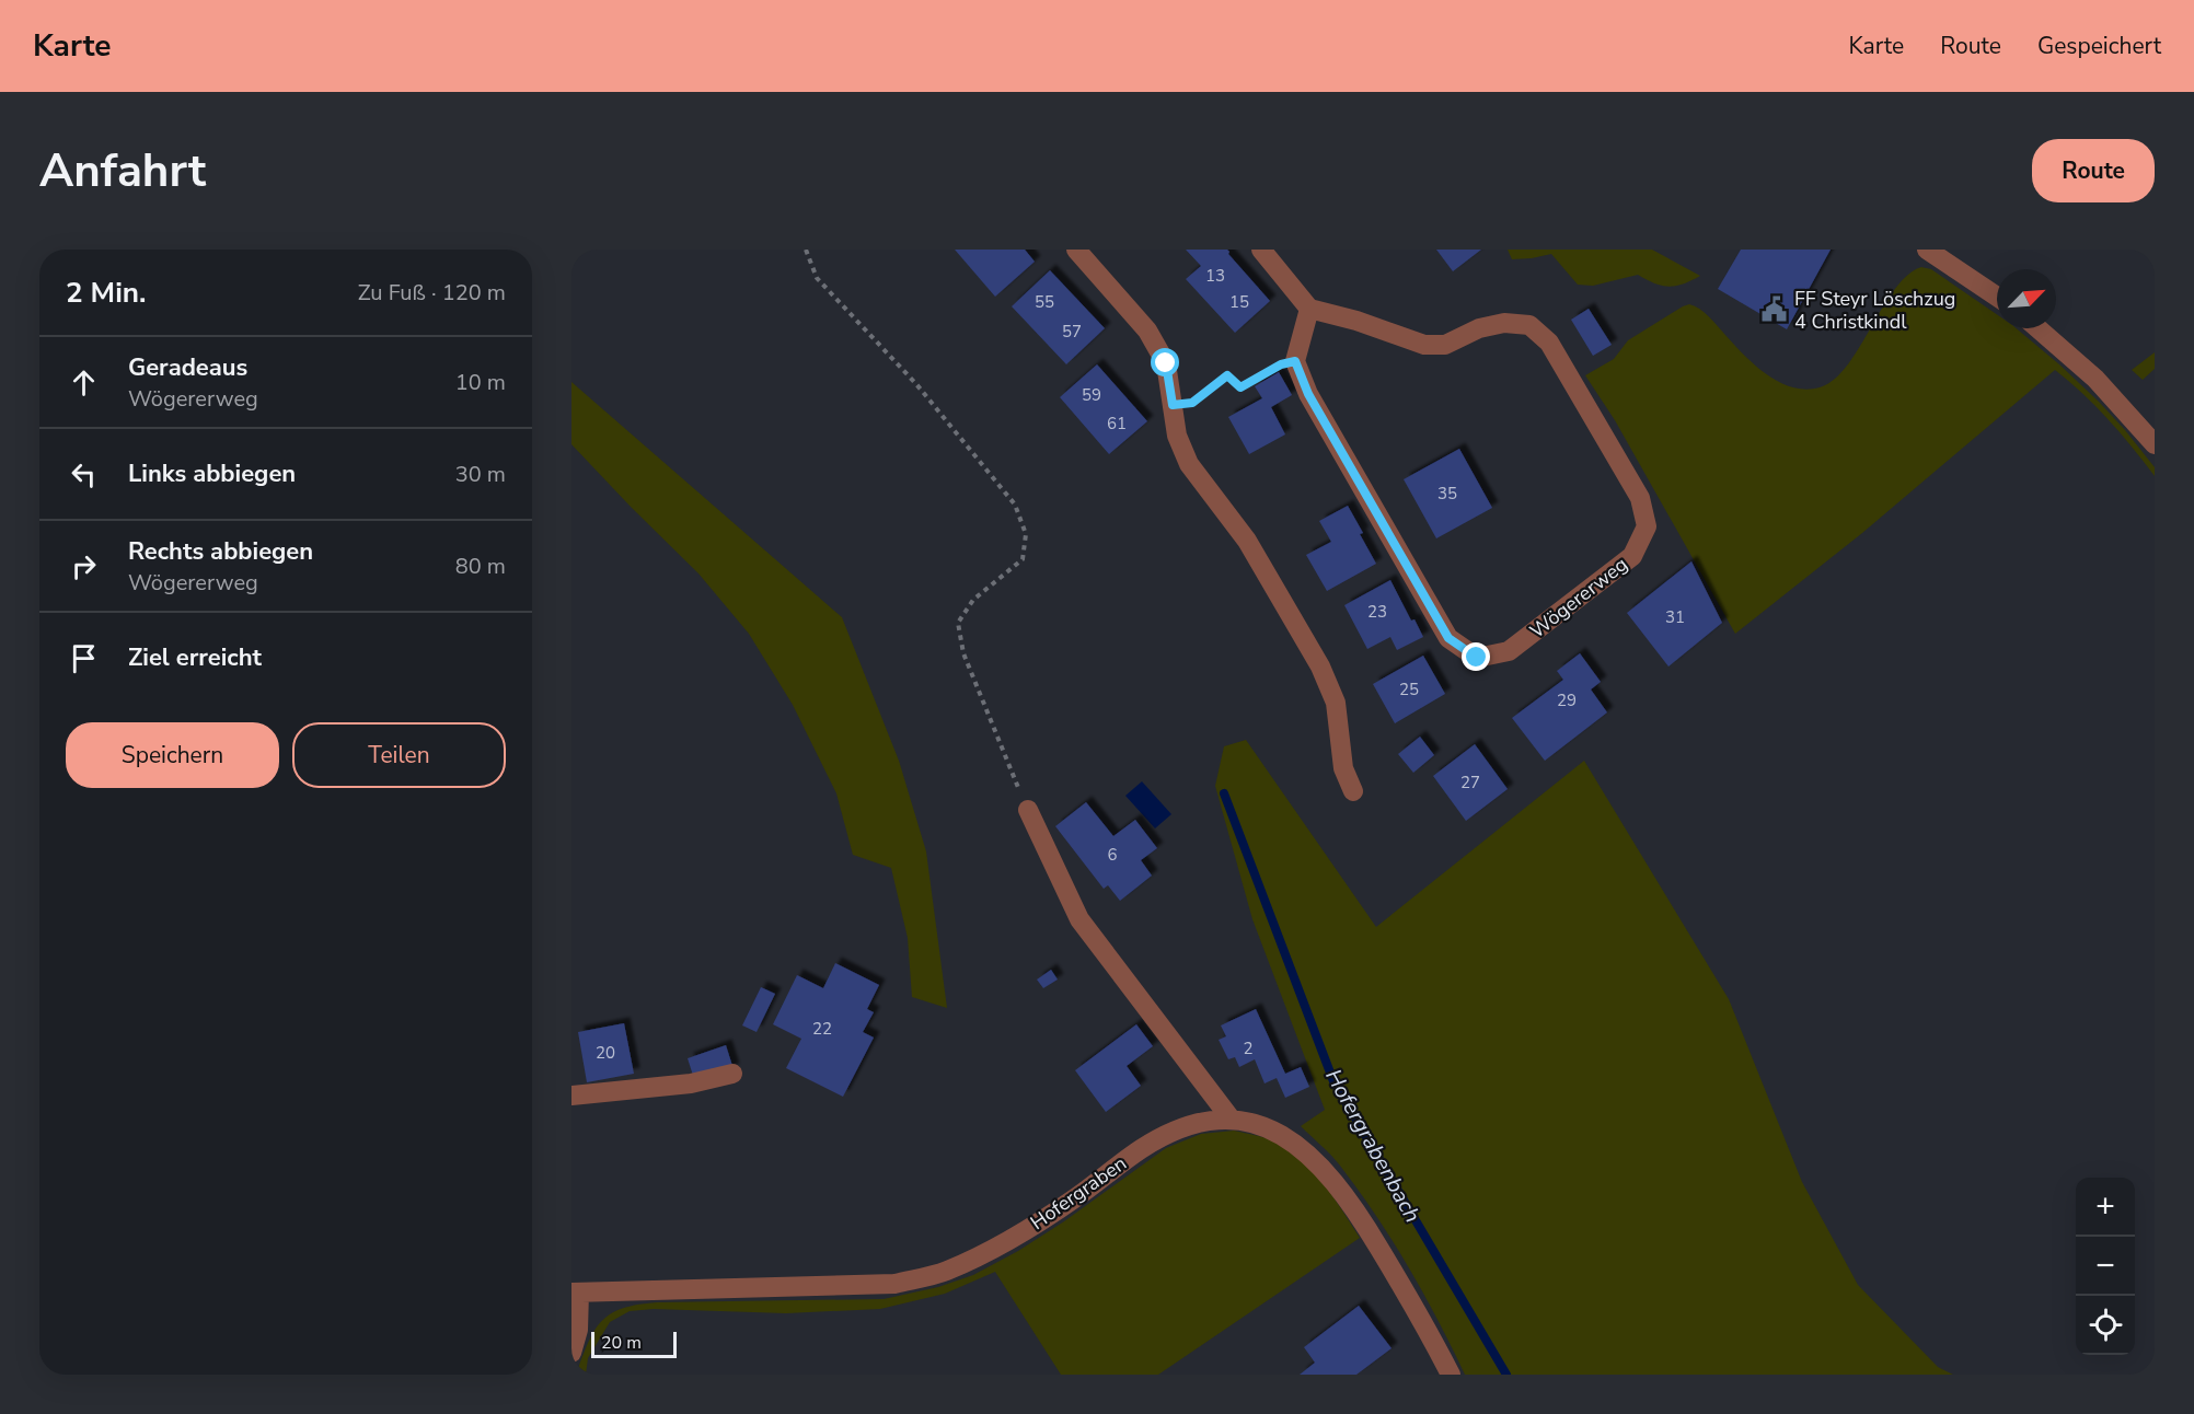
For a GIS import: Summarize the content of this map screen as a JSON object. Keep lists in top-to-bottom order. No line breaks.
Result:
{"streets":{"street":["Wögererweg","Hofergraben"]},"water":["Hofergrabenbach"],"places":{"public building":["FF Steyr Löschzug 4 Christkindl"]},"house_numbers":["13","55","15","57","59","61","35","23","31","25","29","27","6","22","2","20"],"scale_bar":"20 m","north":"top right","page":{"header":"Karte","nav":["Karte","Route","Gespeichert"],"buttons":["Route",["Speichern","Teilen"]],"title":"Anfahrt","heading":["2 Min.","Zu Fuß · 120 m"],"list":[["Geradeaus","Wögererweg","10 m"],["Links abbiegen","30 m"],["Rechts abbiegen","Wögererweg","80 m"],"Ziel erreicht"],"map_buttons":["+","−"],"scale":"20 m"}}
